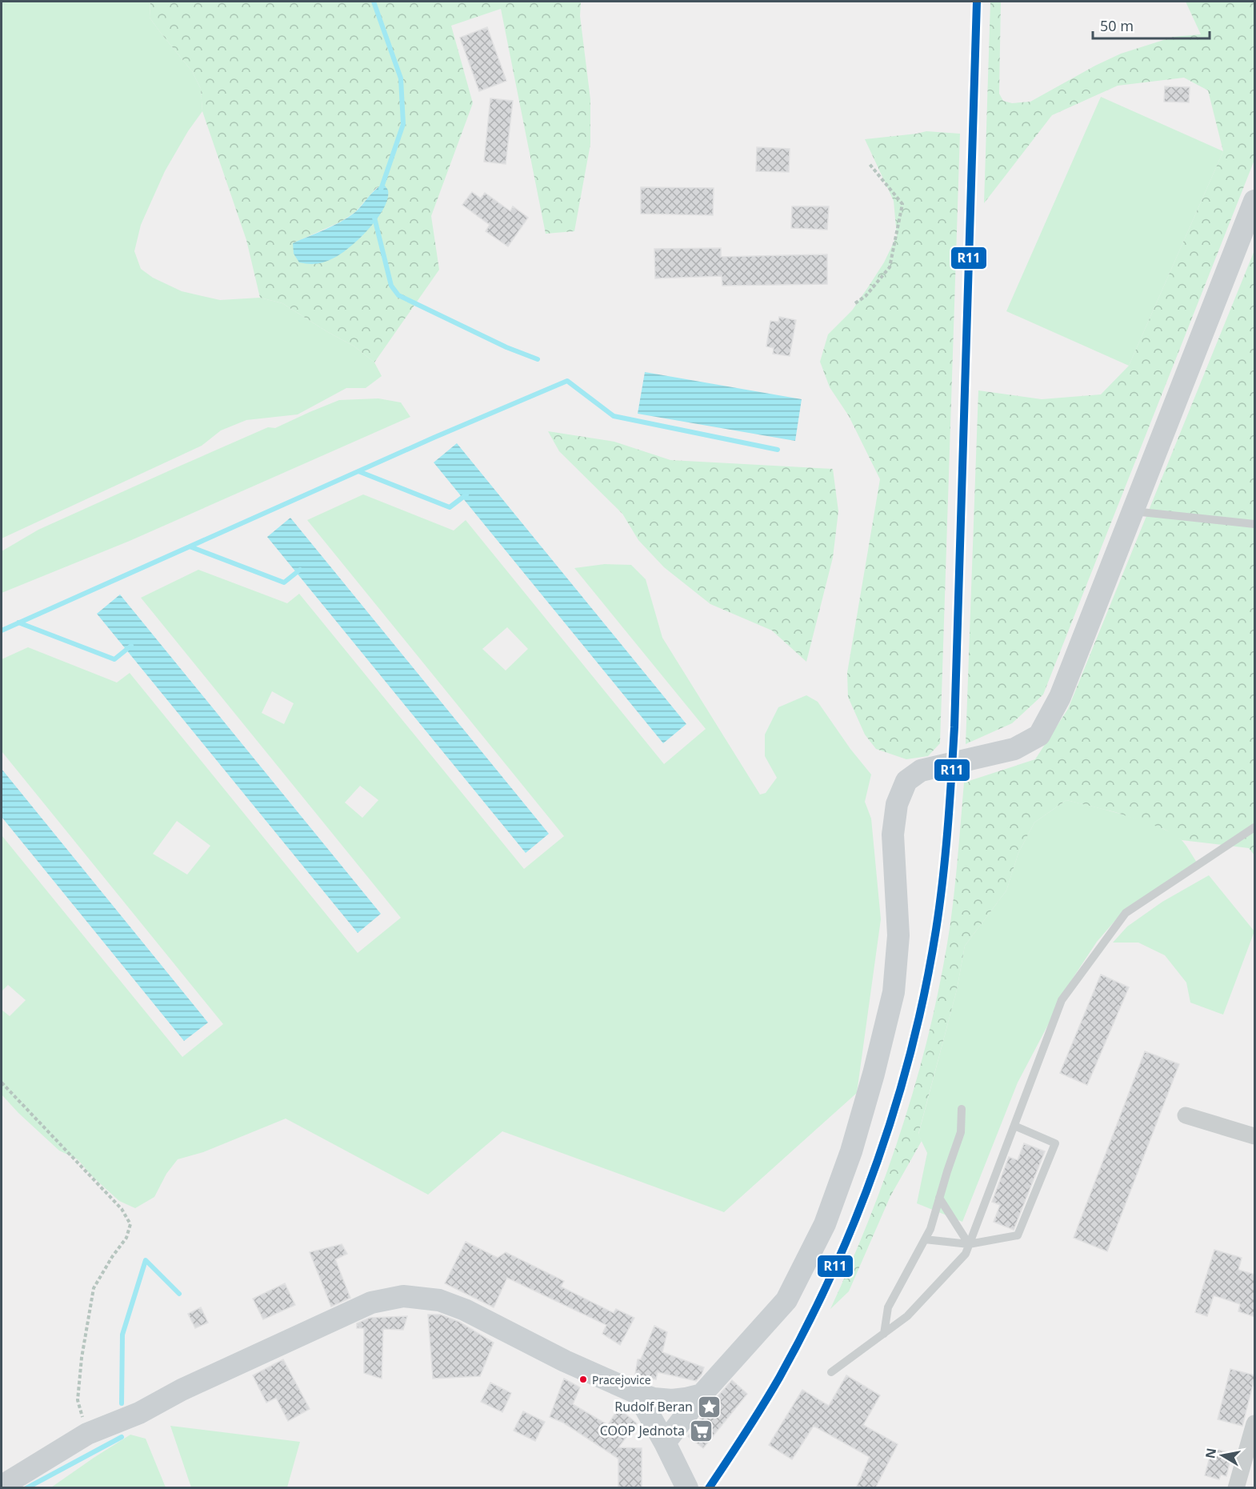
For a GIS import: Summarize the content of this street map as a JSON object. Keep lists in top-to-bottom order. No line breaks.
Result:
{"places":{"other":["Pracejovice"],"place":["Rudolf Beran"],"supermarket":["COOP Jednota"]},"lines":["transit line R11"],"scale_bar":"50 m","north":"left"}
